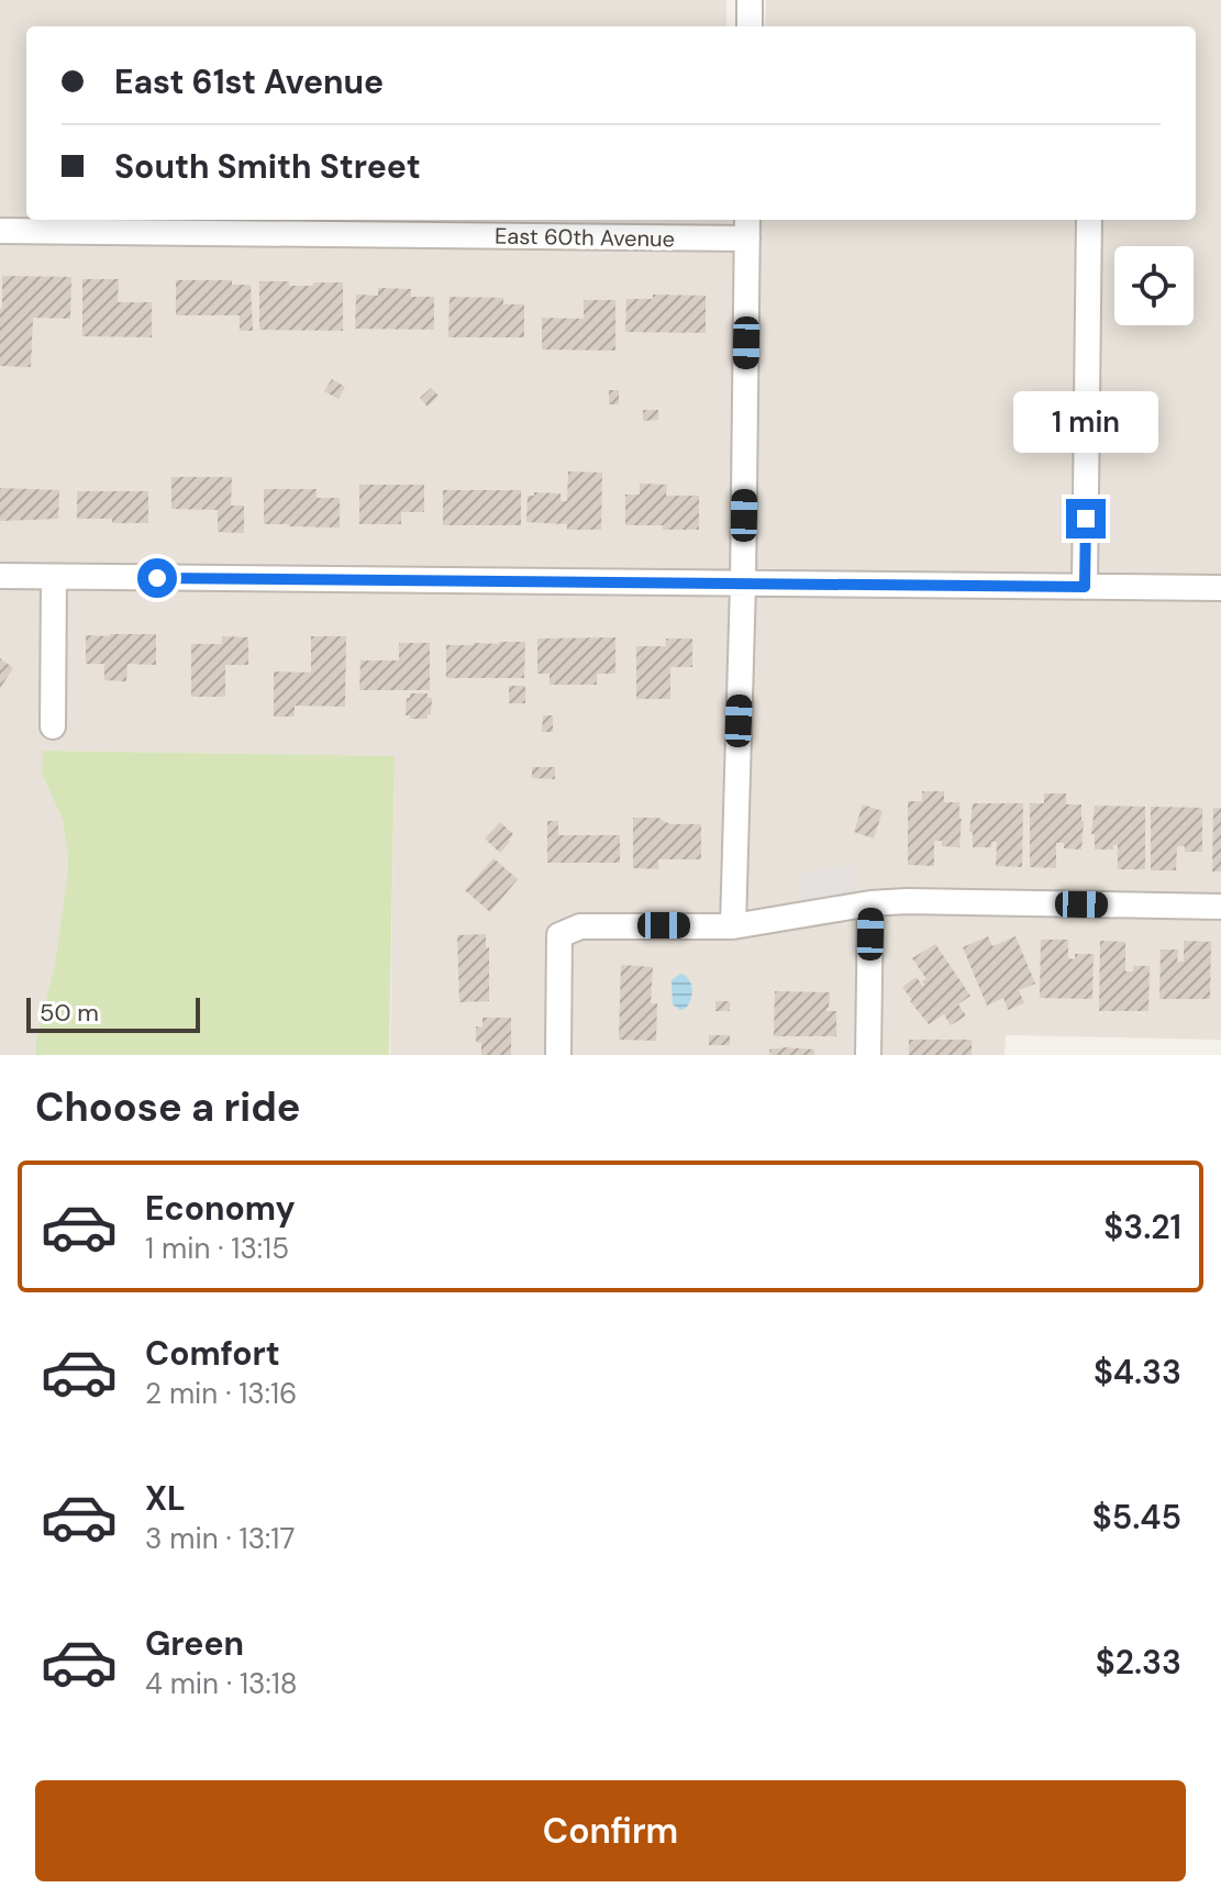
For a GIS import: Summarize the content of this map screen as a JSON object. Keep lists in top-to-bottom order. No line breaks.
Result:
{"streets":{"street":["East 60th Avenue"]},"scale_bar":"50 m","page":{"banner":["East 61st Avenue","South Smith Street"],"bubble":"1 min","scale":"50 m","heading":"Choose a ride","list":[{"name":"Economy","note":"1 min · 13:15","value":"$3.21"},{"name":"Comfort","note":"2 min · 13:16","value":"$4.33"},{"name":"XL","note":"3 min · 13:17","value":"$5.45"},{"name":"Green","note":"4 min · 13:18","value":"$2.33"}],"buttons":"Confirm"}}
